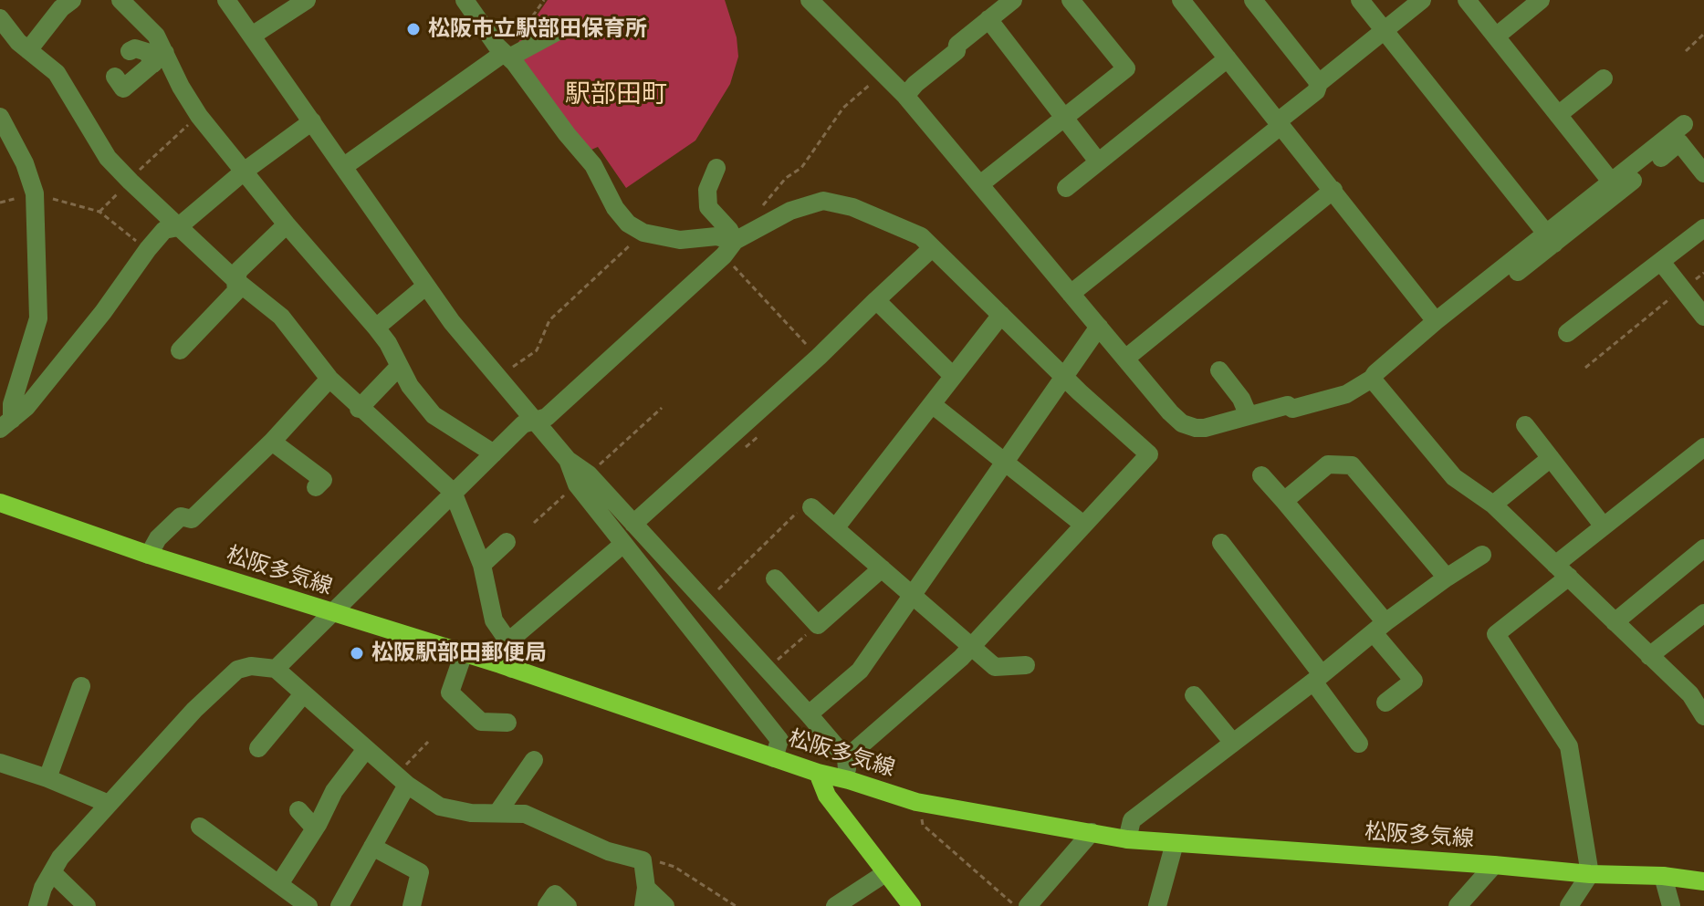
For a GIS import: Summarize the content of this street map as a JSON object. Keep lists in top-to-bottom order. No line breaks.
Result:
{"streets":{"main road":["松阪多気線"]},"districts":["駅部田町"],"places":["松阪市立駅部田保育所","松阪駅部田郵便局"]}
